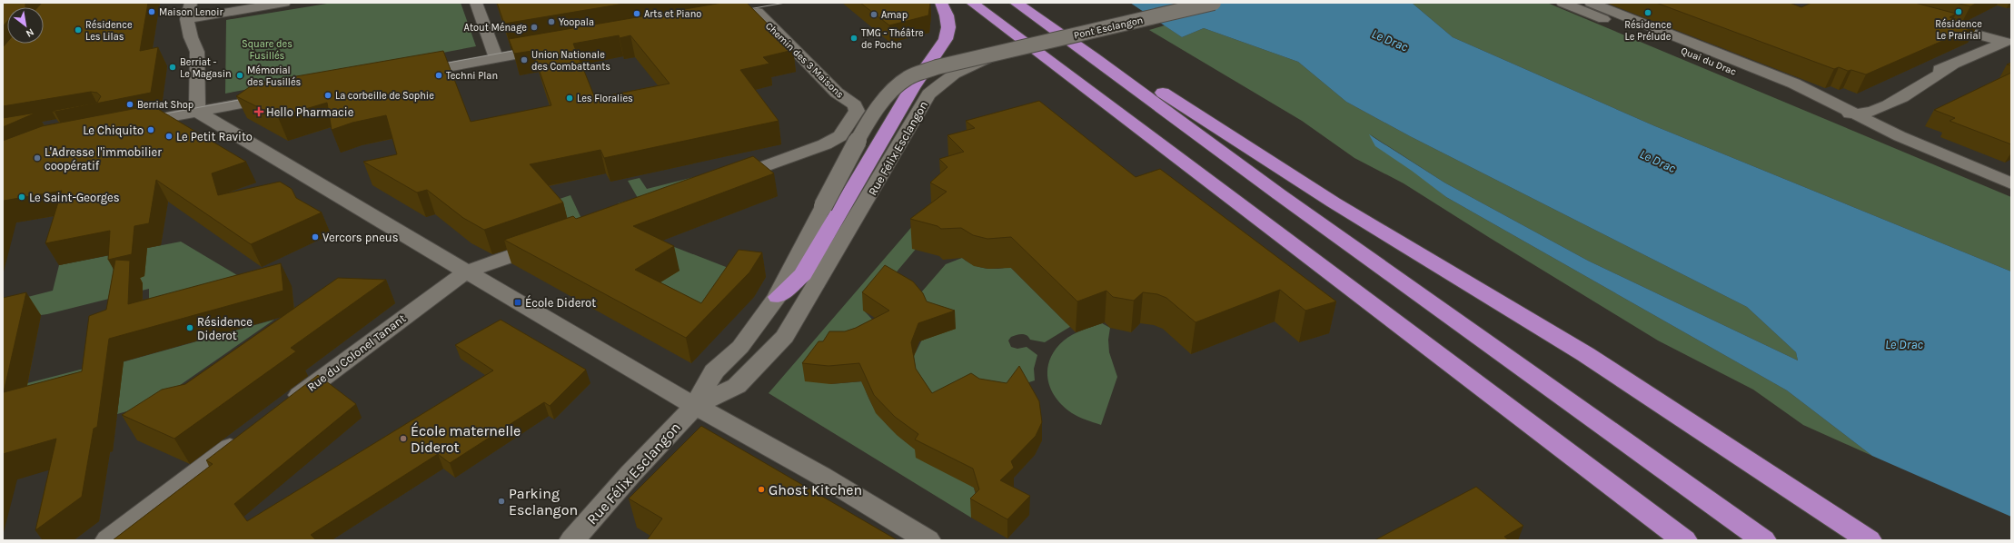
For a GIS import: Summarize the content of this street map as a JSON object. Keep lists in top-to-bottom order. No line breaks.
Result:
{"streets":{"street":["Pont Esclangon","Chemin des 3 Maisons","Quai du Drac","Rue Félix Esclangon","Rue du Colonel Tanant"]},"crossings":[["Pont Esclangon","Rue Félix Esclangon"]],"water":["Le Drac"],"parks":["Square des Fusillés"],"places":{"other":["Maison Lenoir","Résidence Le Prairial","Résidence Le Prélude","Arts et Piano","Amap","Yoopala","Atout Ménage","Résidence Les Lilas","TMG - Théâtre de Poche","Union Nationale des Combattants","Berriat - Le Magasin","Mémorial des Fusillés","Techni Plan","La corbeille de Sophie","Les Floralies","Berriat Shop","Le Chiquito","Le Petit Ravito","L'Adresse l'immobilier coopératif","Le Saint-Georges","Vercors pneus","Résidence Diderot","École maternelle Diderot","Ghost Kitchen","Parking Esclangon"],"health":["Hello Pharmacie"],"transit":["École Diderot"]},"north":"bottom right"}
